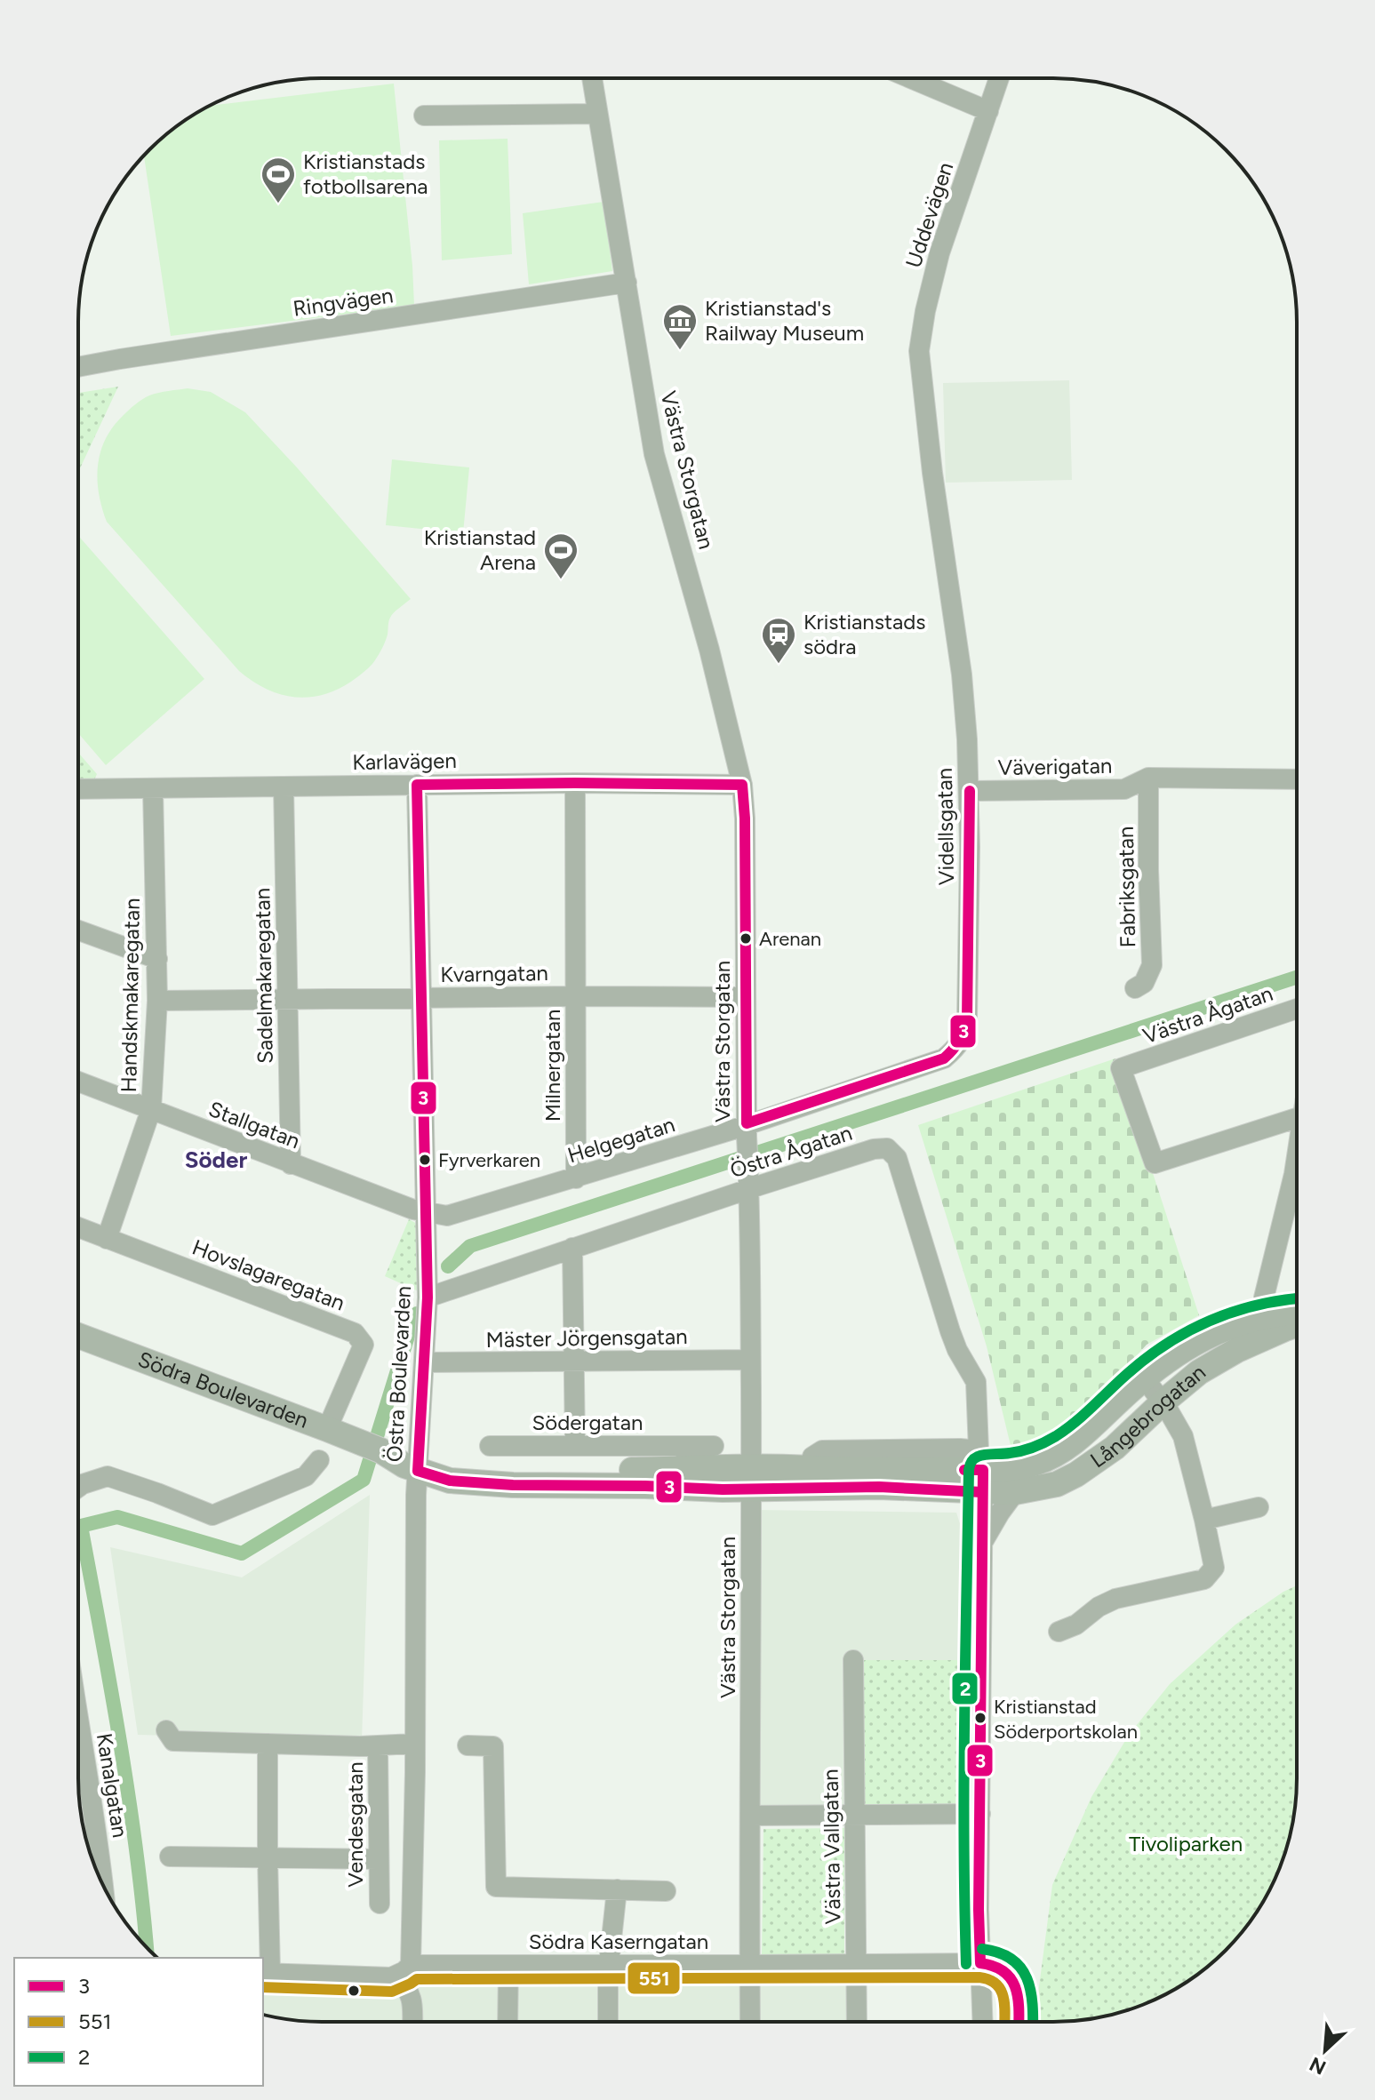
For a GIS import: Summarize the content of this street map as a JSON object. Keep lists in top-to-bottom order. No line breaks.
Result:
{"streets":{"main road":["Södra Boulevarden","Långebrogatan"],"street":["Uddevägen","Ringvägen","Västra Storgatan","Karlavägen","Väverigatan","Videllsgatan","Fabriksgatan","Kvarngatan","Sadelmakaregatan","Handskmakaregatan","Västra Ågatan","Milnergatan","Stallgatan","Helgegatan","Östra Ågatan","Hovslagaregatan","Mäster Jörgensgatan","Östra Boulevarden","Södergatan","Kanalgatan","Vendesgatan","Västra Vallgatan","Södra Kaserngatan"]},"crossings":[["Uddevägen","Videllsgatan"],["Ringvägen","Västra Storgatan"],["Västra Storgatan","Karlavägen"],["Västra Storgatan","Videllsgatan"],["Västra Storgatan","Kvarngatan"],["Västra Storgatan","Helgegatan"],["Västra Storgatan","Östra Ågatan"],["Västra Storgatan","Mäster Jörgensgatan"],["Västra Storgatan","Södra Boulevarden"],["Västra Storgatan","Södra Kaserngatan"],["Karlavägen","Sadelmakaregatan"],["Karlavägen","Handskmakaregatan"],["Karlavägen","Milnergatan"],["Karlavägen","Östra Boulevarden"],["Väverigatan","Videllsgatan"],["Väverigatan","Fabriksgatan"],["Videllsgatan","Helgegatan"],["Kvarngatan","Sadelmakaregatan"],["Kvarngatan","Handskmakaregatan"],["Kvarngatan","Milnergatan"],["Kvarngatan","Östra Boulevarden"],["Sadelmakaregatan","Stallgatan"],["Handskmakaregatan","Stallgatan"],["Handskmakaregatan","Hovslagaregatan"],["Milnergatan","Helgegatan"],["Stallgatan","Helgegatan"],["Stallgatan","Östra Boulevarden"],["Helgegatan","Östra Boulevarden"],["Östra Ågatan","Östra Boulevarden"],["Östra Ågatan","Södra Boulevarden"],["Östra Ågatan","Långebrogatan"],["Östra Ågatan","Södra Kaserngatan"],["Hovslagaregatan","Södra Boulevarden"],["Mäster Jörgensgatan","Östra Boulevarden"],["Östra Boulevarden","Södra Boulevarden"],["Östra Boulevarden","Vendesgatan"],["Östra Boulevarden","Södra Kaserngatan"],["Södra Boulevarden","Långebrogatan"],["Södra Boulevarden","Södergatan"],["Västra Vallgatan","Södra Kaserngatan"]],"districts":["Söder"],"parks":["Tivoliparken"],"places":{"sports":["Kristianstads fotbollsarena","Kristianstad Arena"],"museum":["Kristianstad's Railway Museum"],"station":["Kristianstads södra"],"other":["Arenan","Fyrverkaren","Kristianstad Söderportskolan"]},"lines":["transit line 3","transit line 2","transit line 551"],"legend":["3","551","2"],"north":"bottom left"}
